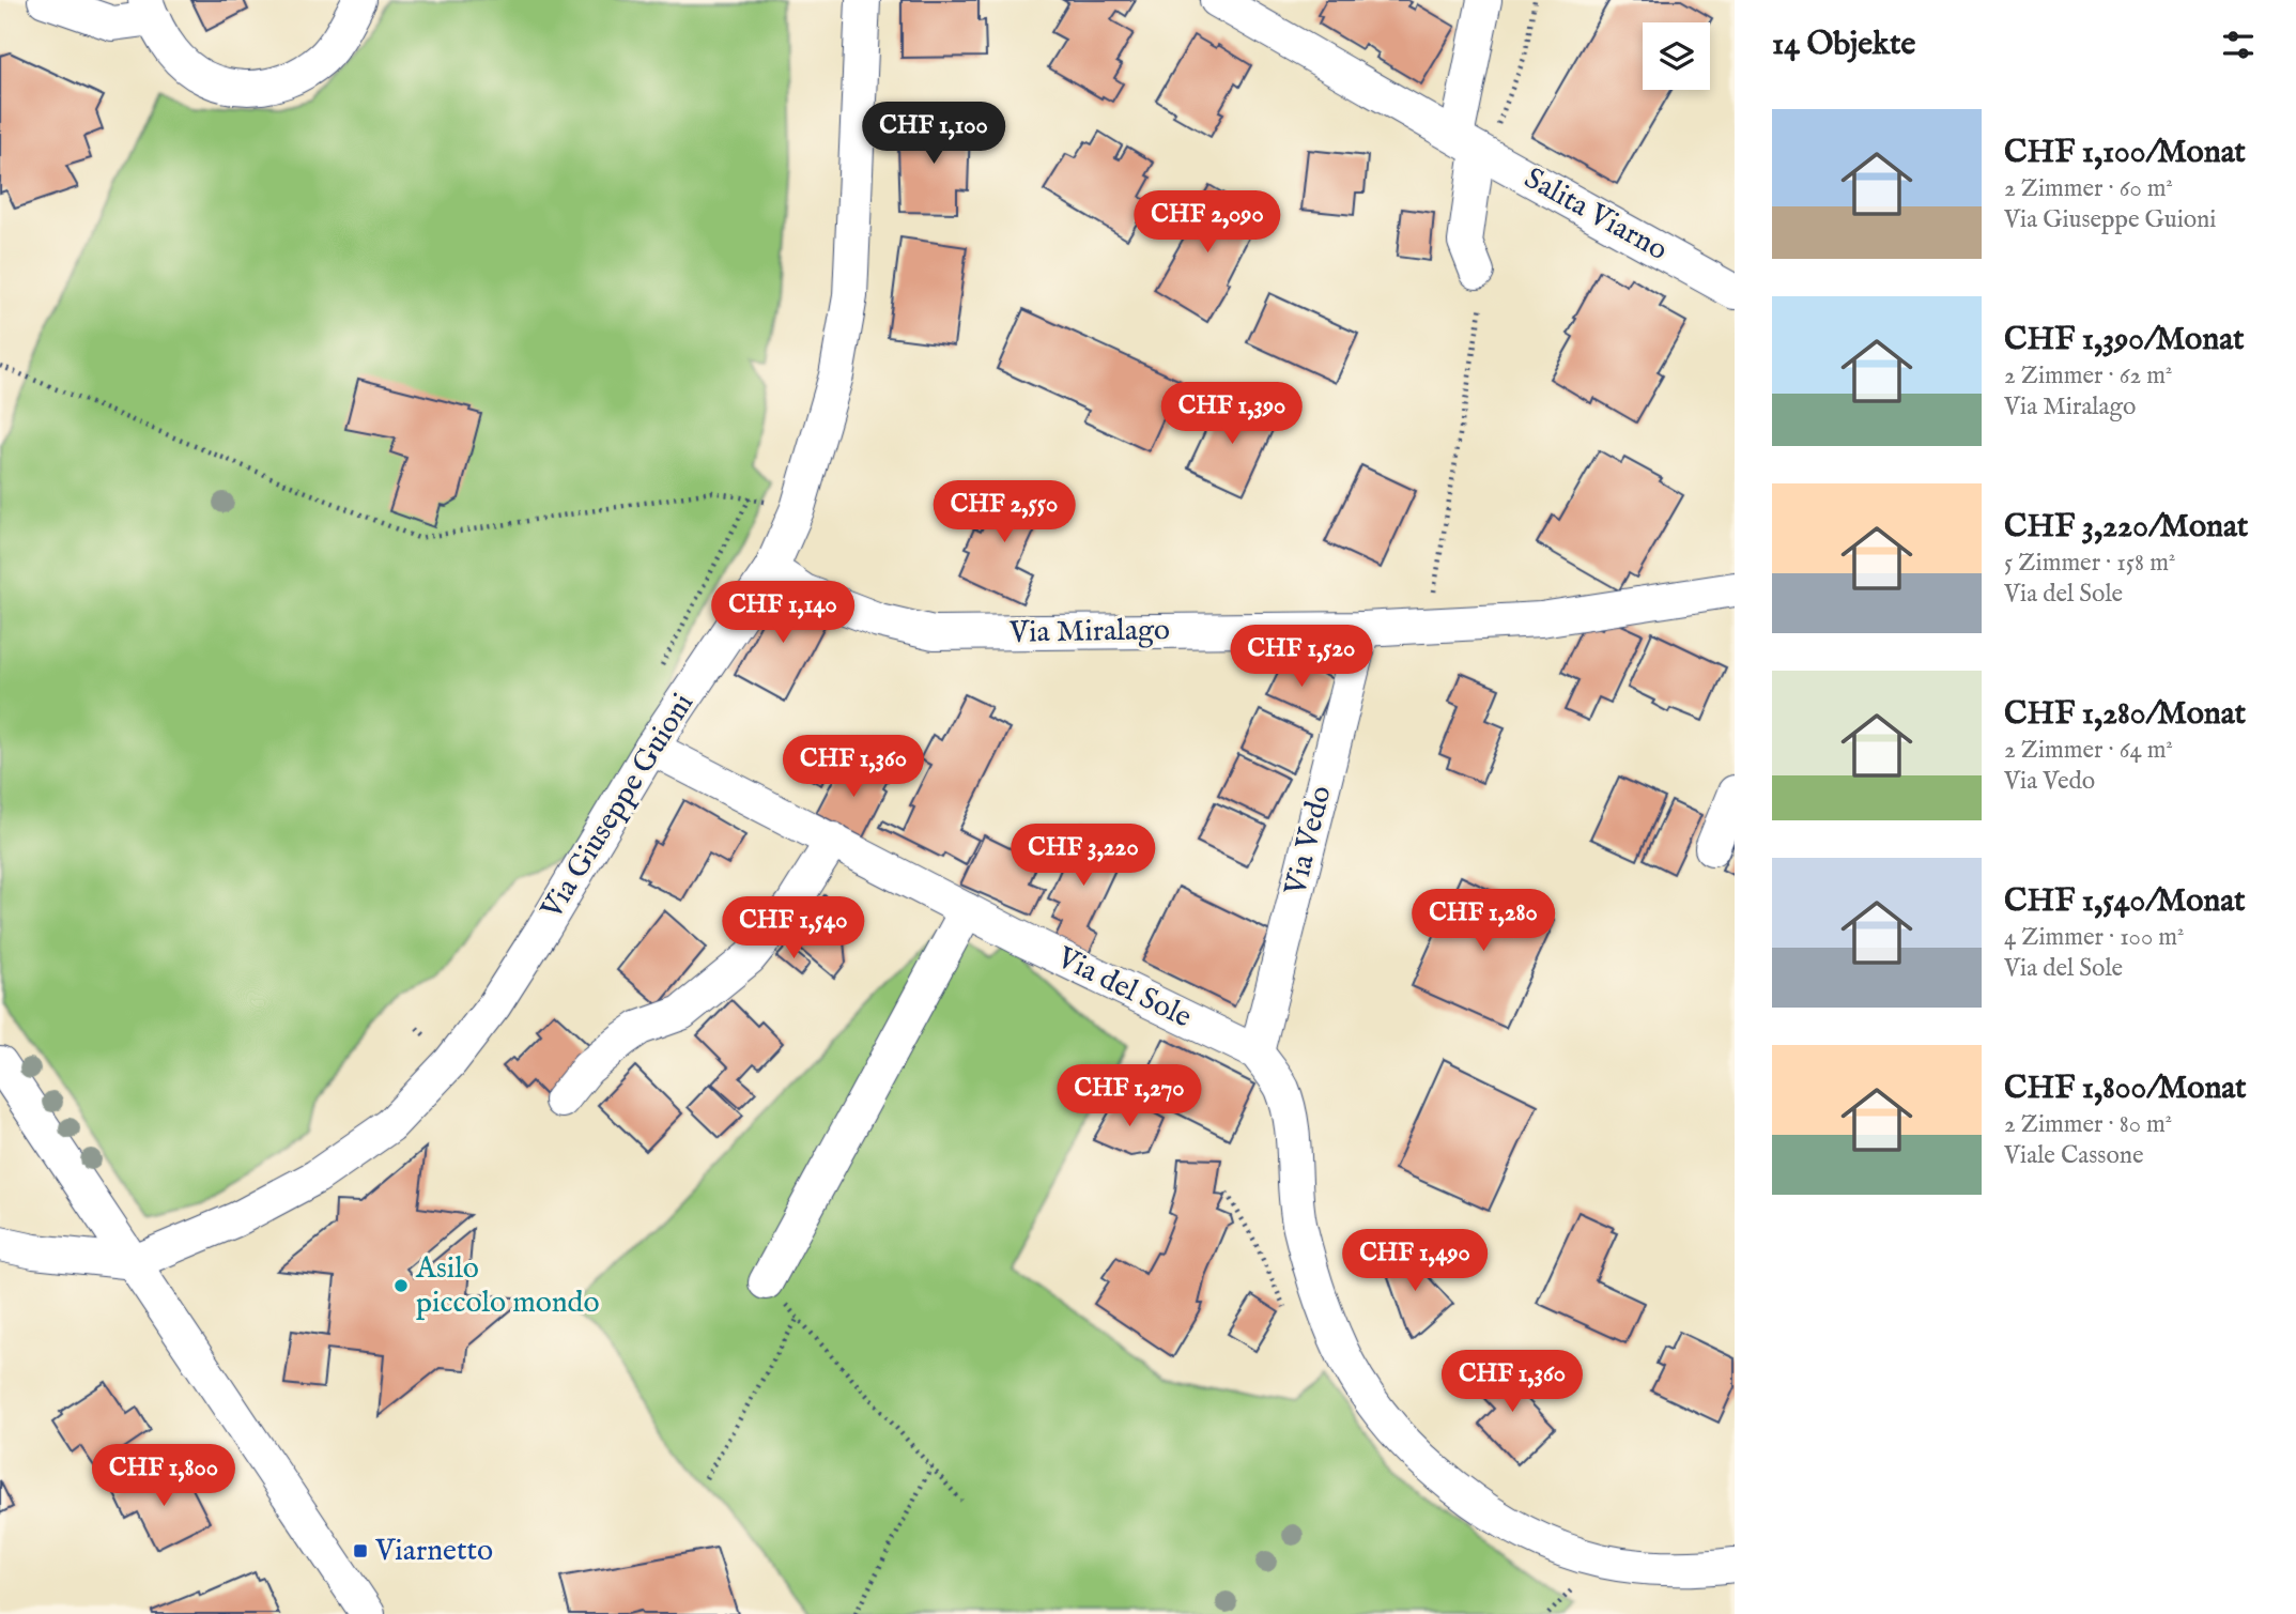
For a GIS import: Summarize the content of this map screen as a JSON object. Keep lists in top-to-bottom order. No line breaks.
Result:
{"streets":{"street":["Salita Viarno","Via Miralago","Via Giuseppe Guioni","Via Vedo","Via del Sole"]},"crossings":[["Via Miralago","Via Giuseppe Guioni"],["Via Miralago","Via Vedo"],["Via Giuseppe Guioni","Via del Sole"],["Via Vedo","Via del Sole"]],"places":{"other":["Asilo piccolo mondo"],"transit":["Viarnetto"]},"page":{"heading":"14 Objekte","list":[{"name":"CHF 1,100/Monat","note":"2 Zimmer · 60 m² · Via Giuseppe Guioni"},{"name":"CHF 1,390/Monat","note":"2 Zimmer · 62 m² · Via Miralago"},{"name":"CHF 3,220/Monat","note":"5 Zimmer · 158 m² · Via del Sole"},{"name":"CHF 1,280/Monat","note":"2 Zimmer · 64 m² · Via Vedo"},{"name":"CHF 1,540/Monat","note":"4 Zimmer · 100 m² · Via del Sole"},{"name":"CHF 1,800/Monat","note":"2 Zimmer · 80 m² · Viale Cassone"}],"price":["CHF 1,100","CHF 2,090","CHF 1,390","CHF 2,550","CHF 1,140","CHF 1,520","CHF 1,360","CHF 3,220","CHF 1,280","CHF 1,540","CHF 1,270","CHF 1,490","CHF 1,360","CHF 1,800"]}}
